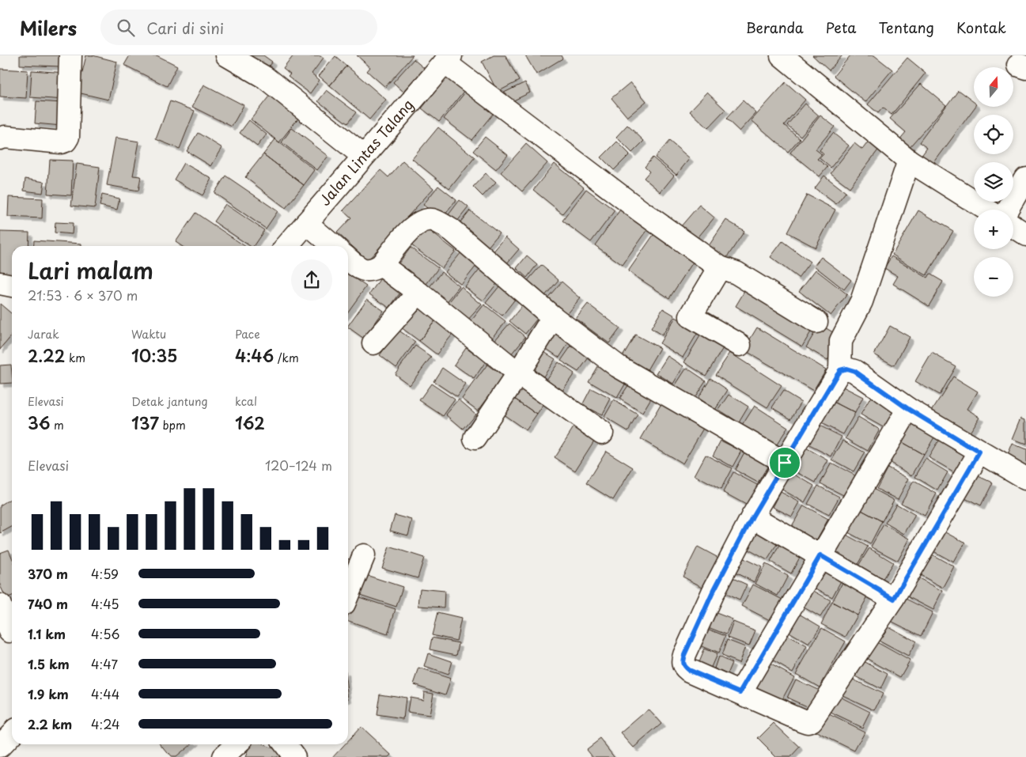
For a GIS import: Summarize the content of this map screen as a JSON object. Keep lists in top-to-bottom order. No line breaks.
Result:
{"streets":{"street":["Jalan Lintas Talang"]},"north":"top","page":{"header":"Milers","search":"Cari di sini","nav":["Beranda","Peta","Tentang","Kontak"],"map_buttons":["+","−"],"heading":["Lari malam","21:53 · 6 × 370 m"],"stats":[["Jarak","2.22 km"],["Waktu","10:35"],["Pace","4:46 /km"],["Elevasi","36 m"],["Detak jantung","137 bpm"],["kcal","162"]],"chart":["Elevasi","120–124 m"],"list":[{"name":"370 m","note":"4:59"},{"name":"740 m","note":"4:45"},{"name":"1.1 km","note":"4:56"},{"name":"1.5 km","note":"4:47"},{"name":"1.9 km","note":"4:44"},{"name":"2.2 km","note":"4:24"}]}}
